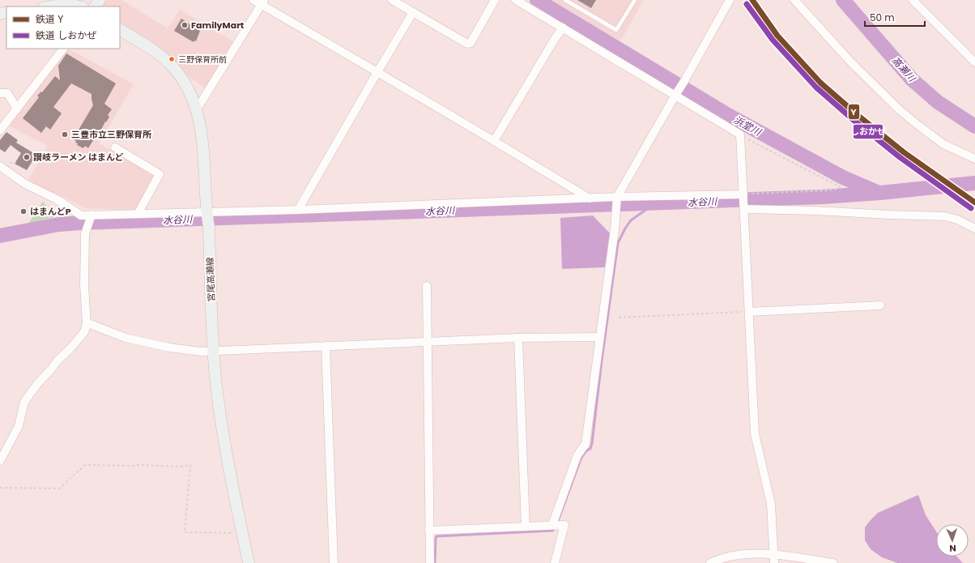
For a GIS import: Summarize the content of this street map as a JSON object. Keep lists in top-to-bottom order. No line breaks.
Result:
{"streets":{"main road":["宮尾高瀬線"]},"water":["高瀬川","浜堂川","水谷川"],"places":["FamilyMart","三野保育所前","三豊市立三野保育所","讃岐ラーメン はまんど","はまんどP"],"lines":["rail line Y","rail line しおかぜ"],"legend":["鉄道 Y","鉄道 しおかぜ"],"scale_bar":"50 m","north":"bottom"}
